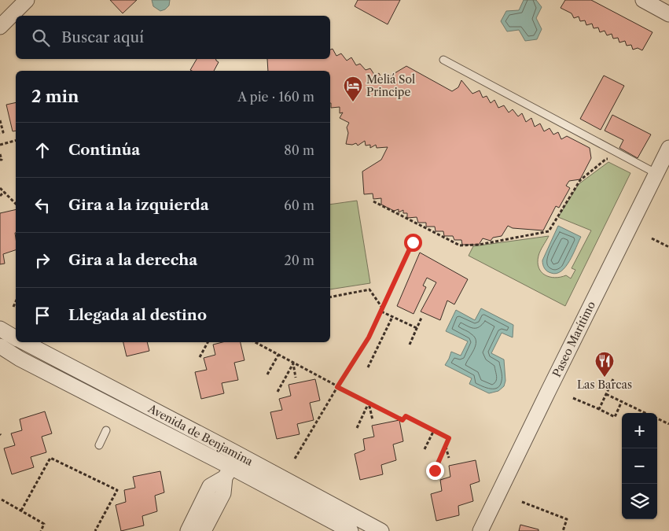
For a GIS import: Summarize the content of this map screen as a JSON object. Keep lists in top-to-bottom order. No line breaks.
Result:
{"streets":{"street":["Paseo Marítimo","Avenida de Benjamina"]},"places":{"hotel":["Meliá Sol Principe"],"restaurant":["Las Barcas"]},"page":{"search":"Buscar aquí","heading":["2 min","A pie · 160 m"],"list":[["Continúa","80 m"],["Gira a la izquierda","60 m"],["Gira a la derecha","20 m"],"Llegada al destino"],"map_buttons":["+","−"]}}
